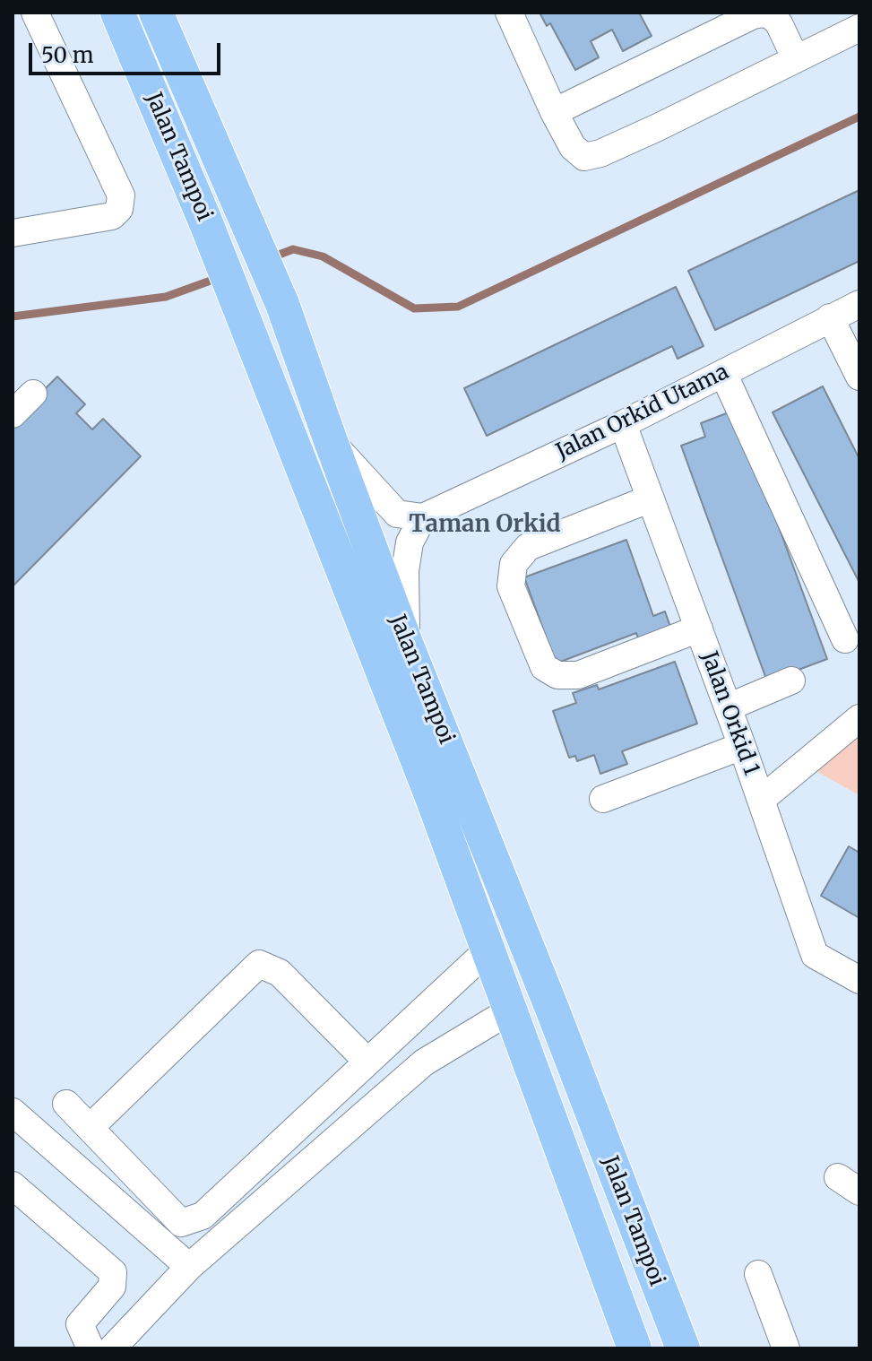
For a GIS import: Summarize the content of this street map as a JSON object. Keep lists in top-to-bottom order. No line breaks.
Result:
{"streets":{"main road":["Jalan Tampoi"],"street":["Jalan Orkid Utama","Jalan Orkid 1"]},"crossings":[["Jalan Orkid Utama","Jalan Orkid 1"]],"districts":["Taman Orkid"],"scale_bar":"50 m"}
